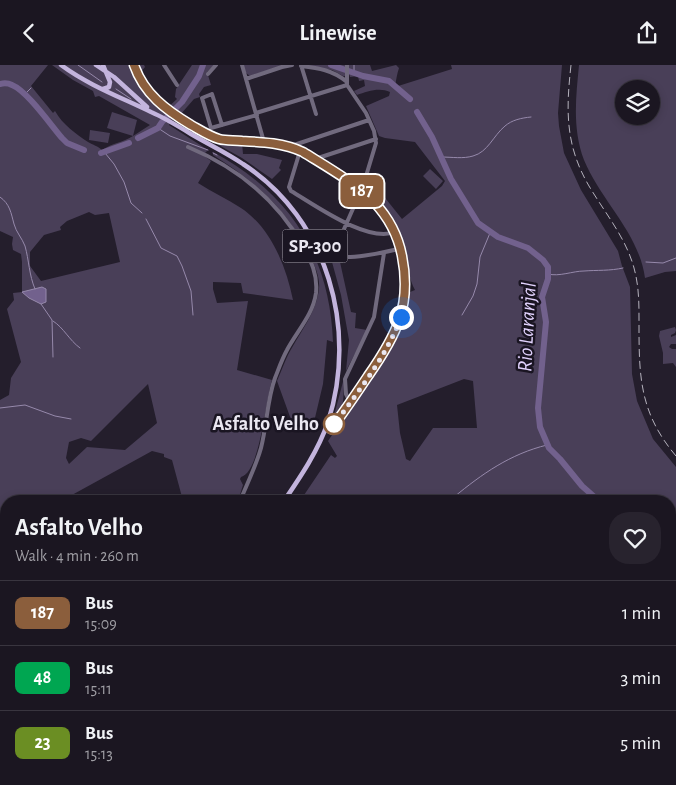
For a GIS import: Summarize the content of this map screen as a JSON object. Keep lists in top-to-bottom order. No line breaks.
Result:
{"streets":{"main road":["SP-300"]},"water":["Rio Laranjal"],"places":["Asfalto Velho"],"lines":["bus line 187"],"page":{"header":"Linewise","on_map":"187","heading":["Asfalto Velho","Walk · 4 min · 260 m"],"list":[{"mark":"187","name":"Bus","note":"15:09","value":"1 min"},{"mark":"48","name":"Bus","note":"15:11","value":"3 min"},{"mark":"23","name":"Bus","note":"15:13","value":"5 min"}]}}
